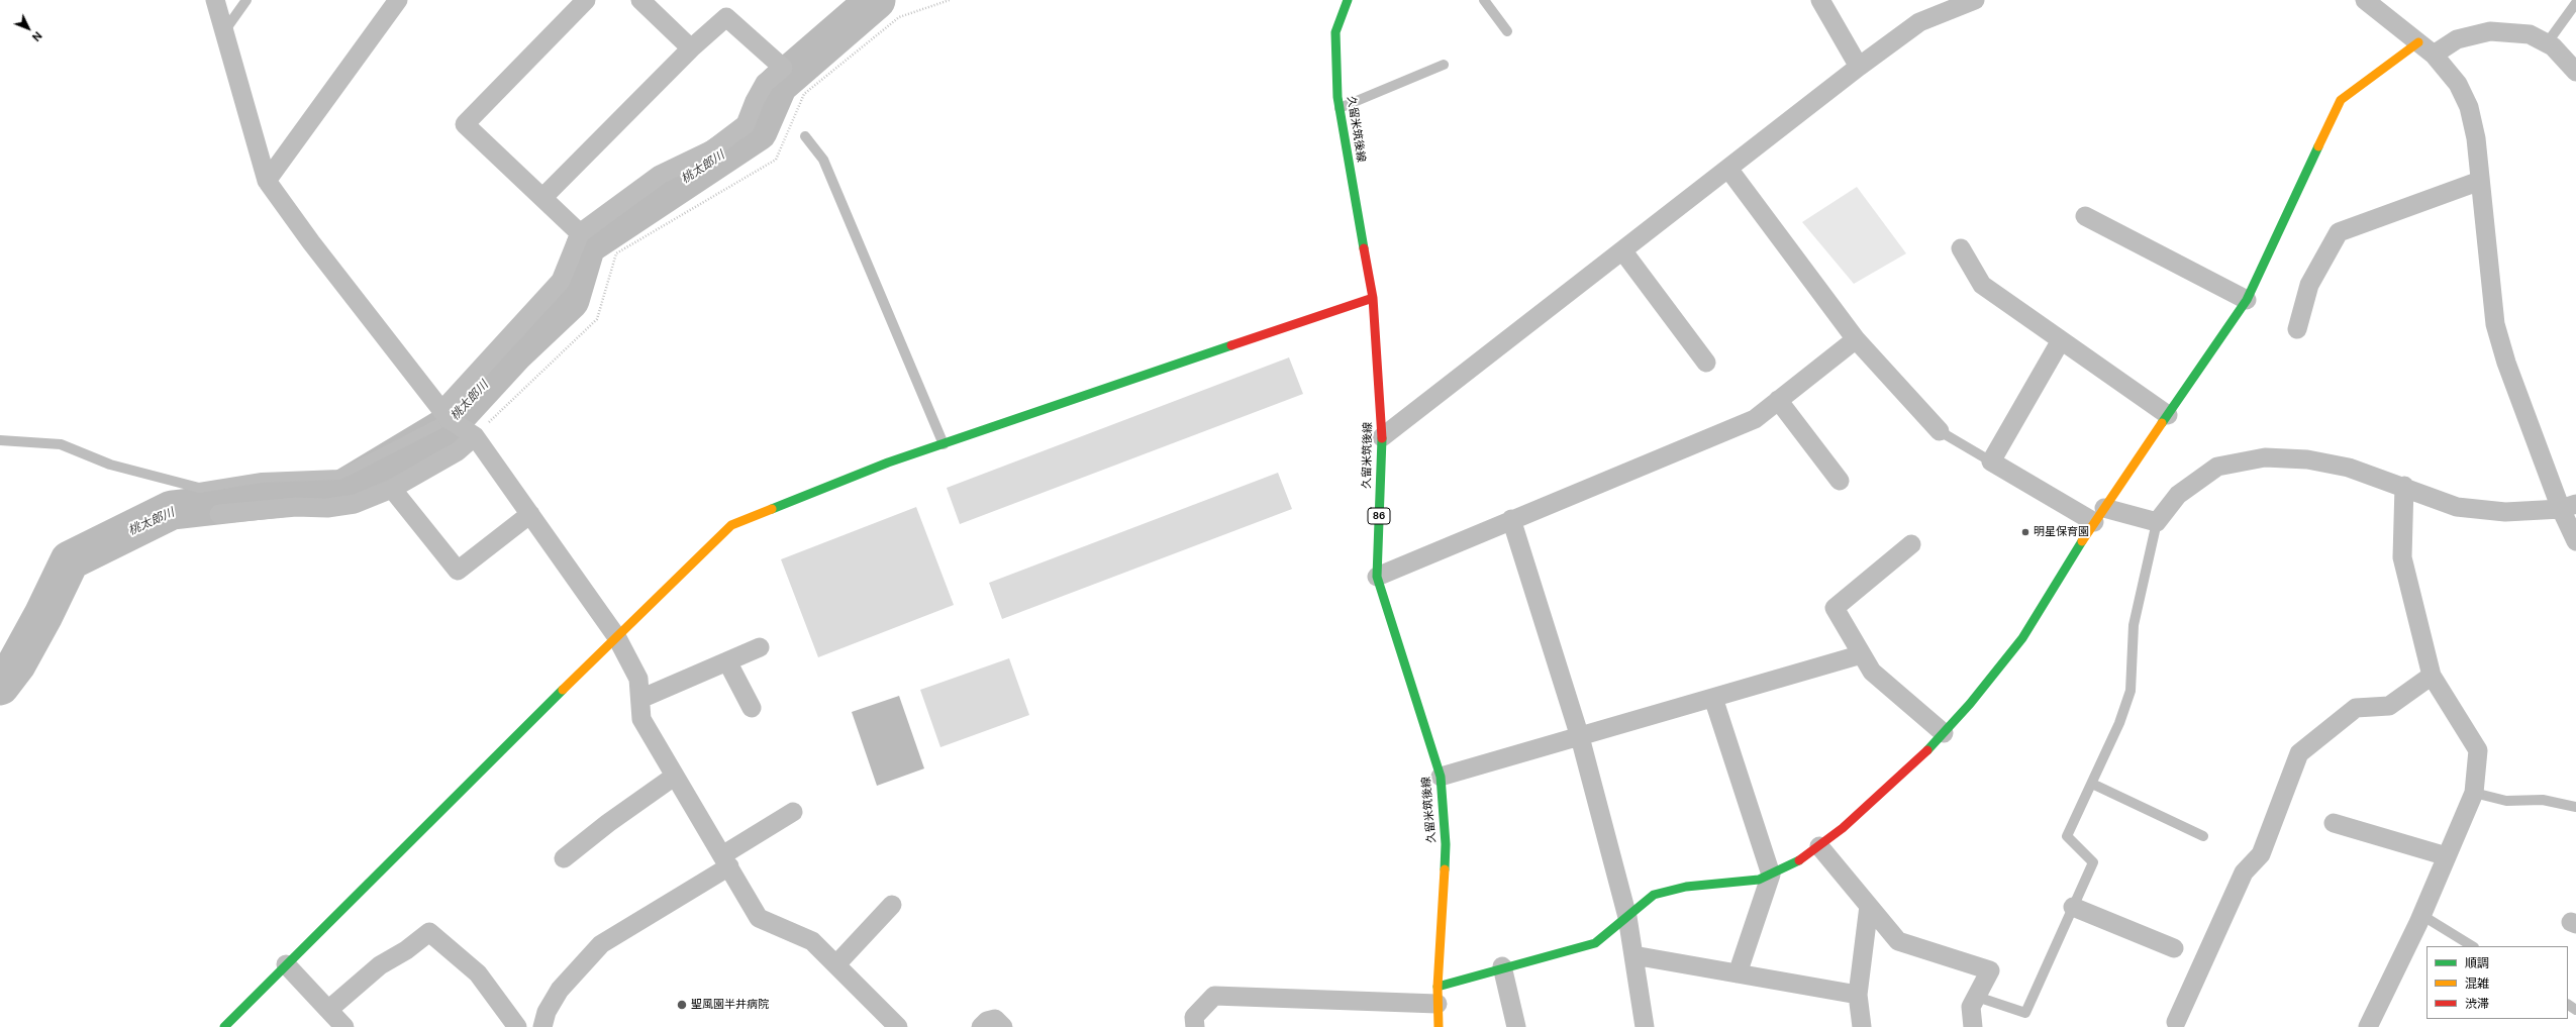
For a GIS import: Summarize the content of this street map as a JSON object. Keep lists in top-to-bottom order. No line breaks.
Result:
{"streets":{"street":["久留米筑後線","86"]},"water":["桃太郎川"],"places":["明星保育園","聖風園半井病院"],"legend":["順調","混雑","渋滞"],"north":"bottom right"}
